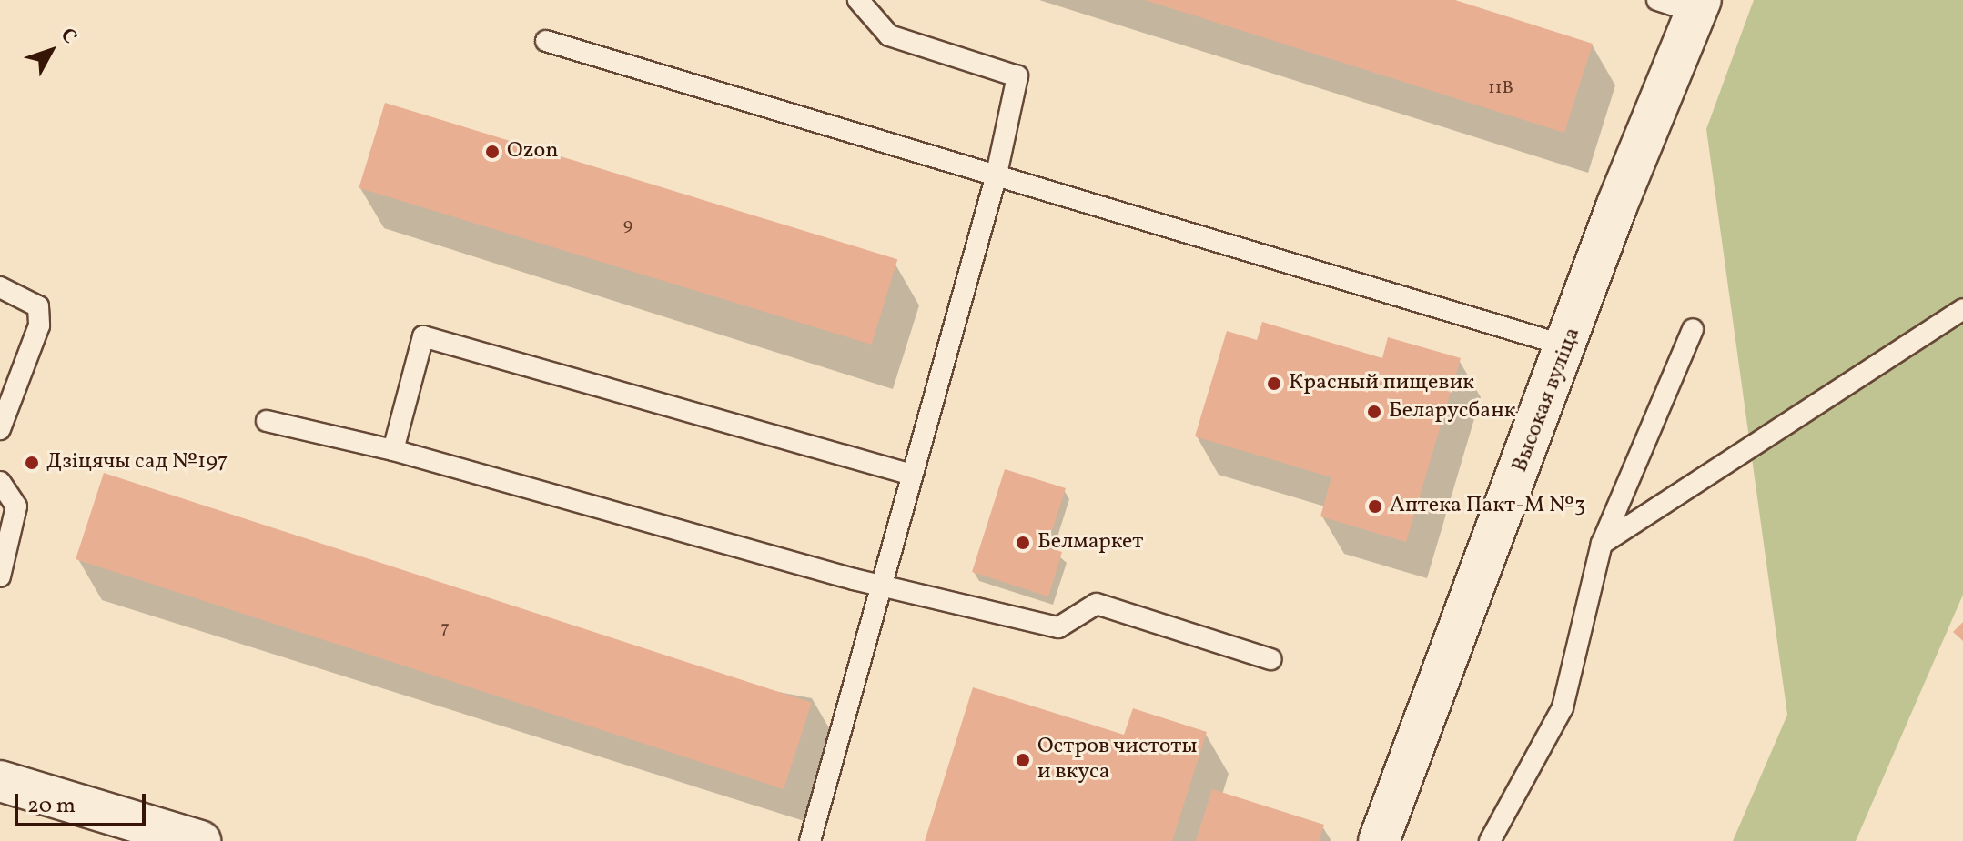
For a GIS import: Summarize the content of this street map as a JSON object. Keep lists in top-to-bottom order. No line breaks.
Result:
{"streets":{"street":["Высокая вуліца"]},"places":["Ozon","Красный пищевик","Беларусбанк","Дзіцячы сад №197","Аптека Пакт-М №3","Белмаркет","Остров чистоты и вкуса"],"house_numbers":["11В","9","7"],"scale_bar":"20 m","north":"top right"}
